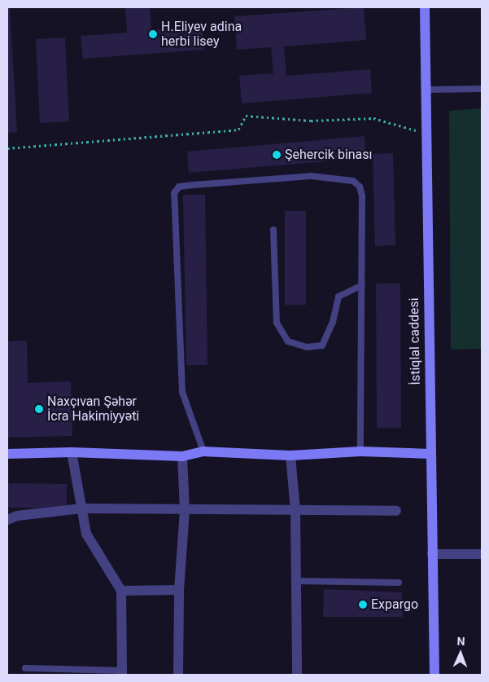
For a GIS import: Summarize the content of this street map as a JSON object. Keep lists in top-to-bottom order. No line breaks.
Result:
{"streets":{"main road":["İstiqlal caddesi"]},"places":["H.Eliyev adina herbi lisey","Şehercik binası","Naxçıvan Şəhər İcra Hakimiyyəti","Expargo"],"north":"top"}
